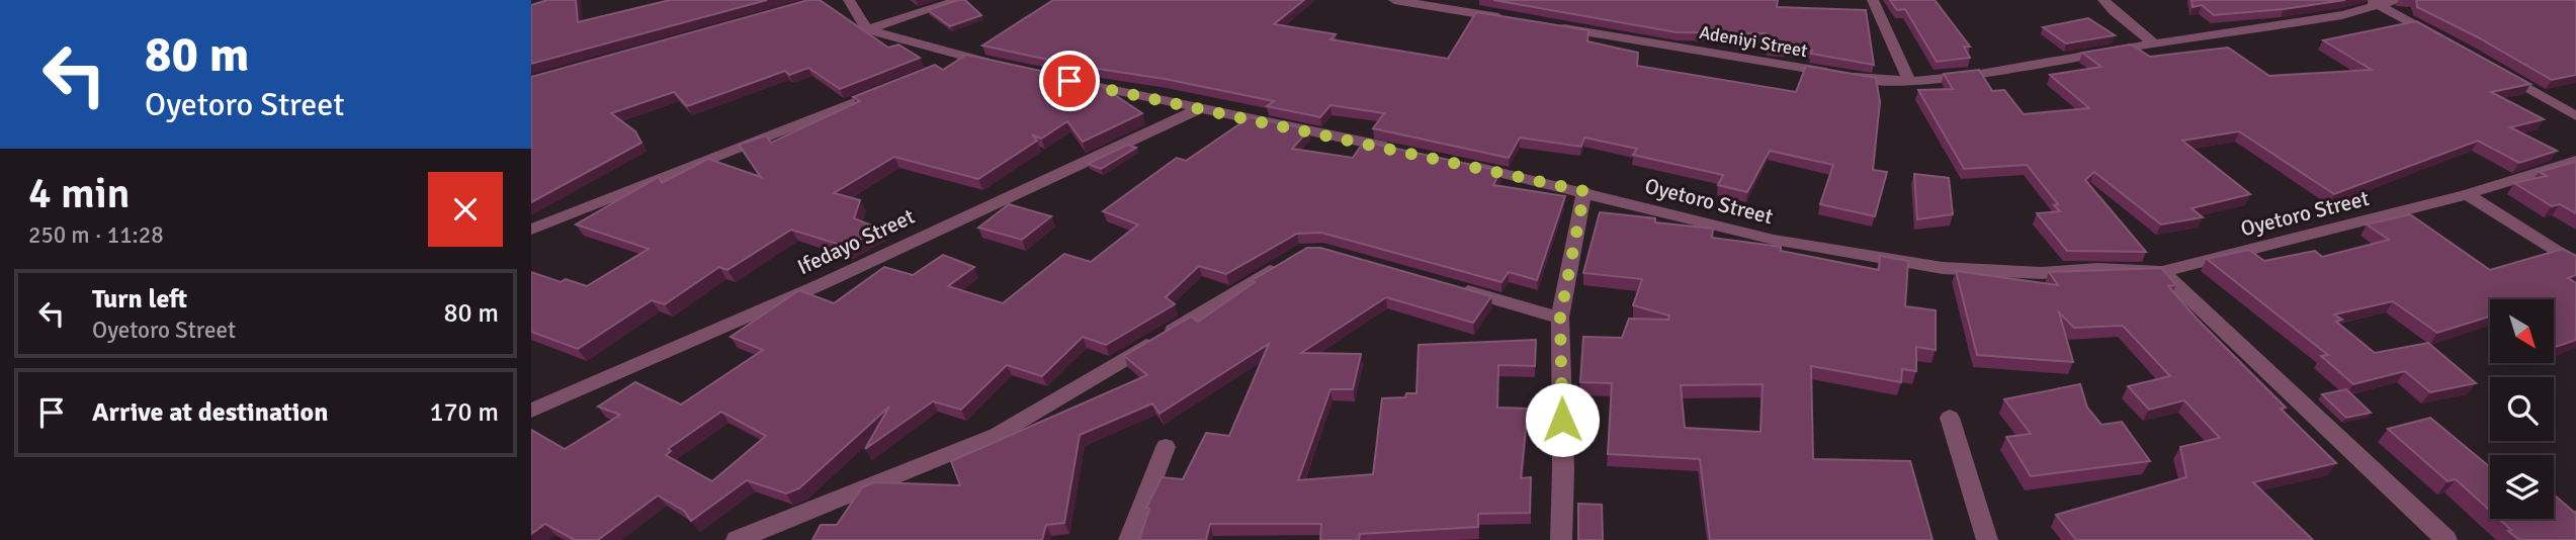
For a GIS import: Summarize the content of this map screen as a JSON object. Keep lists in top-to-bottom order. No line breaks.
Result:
{"streets":{"street":["Adeniyi Street","Oyetoro Street","Ifedayo Street"]},"north":"bottom right","page":{"turn":["80 m","Oyetoro Street"],"heading":["4 min","250 m · 11:28"],"list":[{"name":"Turn left","note":"Oyetoro Street","value":"80 m"},{"name":"Arrive at destination","value":"170 m"}]}}
